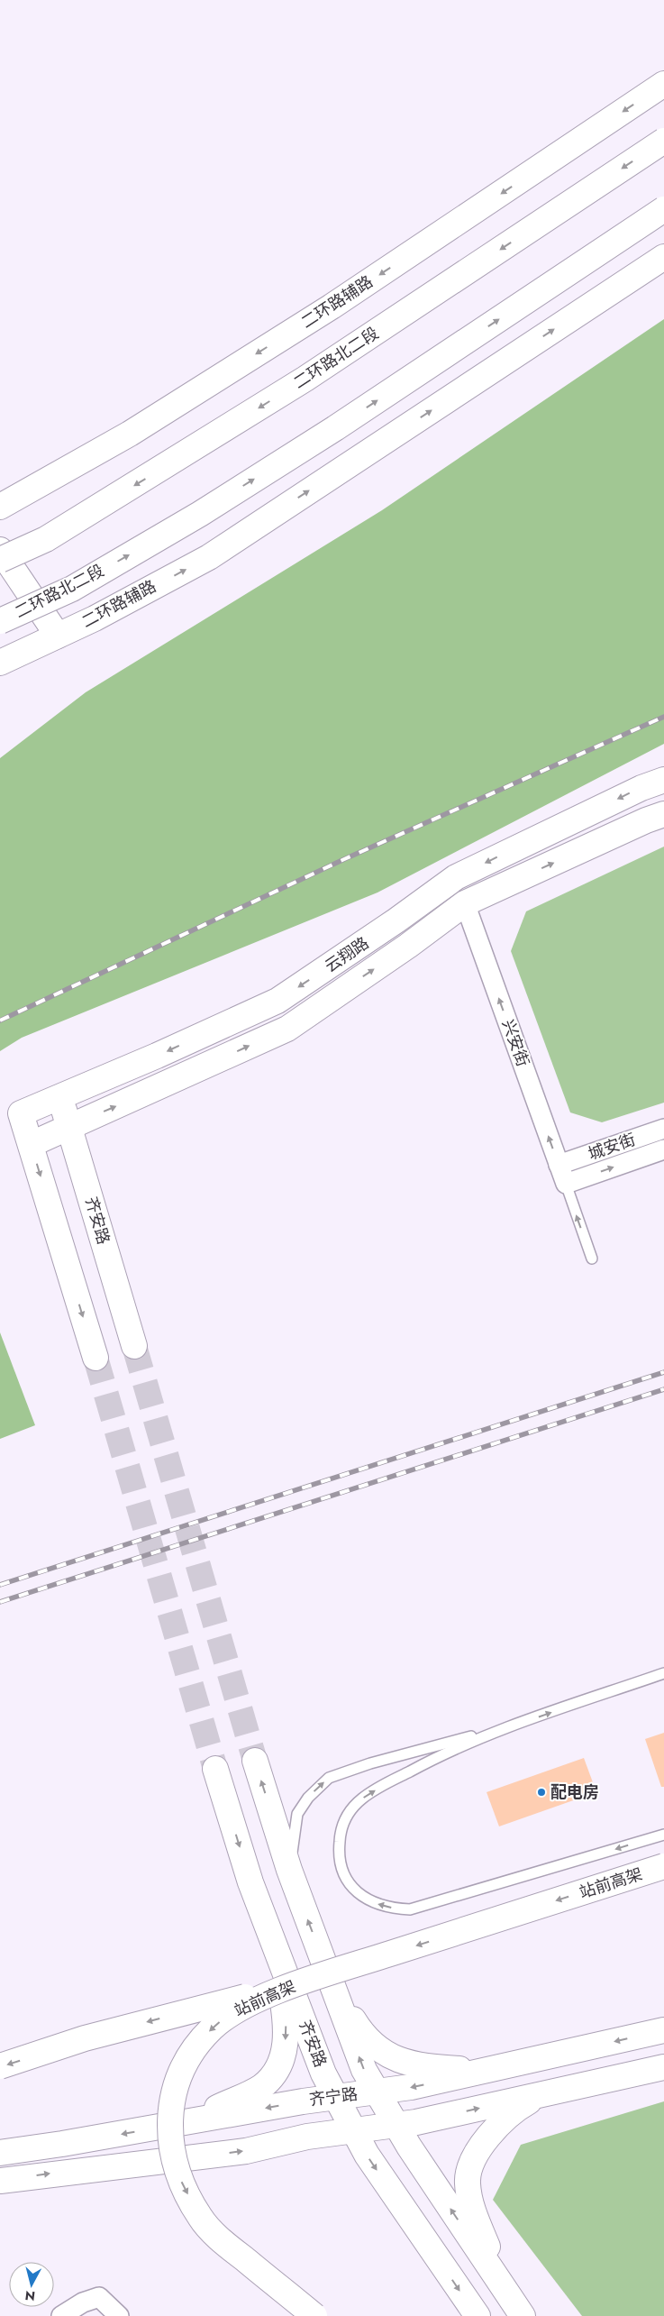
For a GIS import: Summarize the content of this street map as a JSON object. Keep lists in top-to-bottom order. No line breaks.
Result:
{"streets":{"main road":["二环路辅路","二环路北二段","云翔路","齐安路","站前高架","齐宁路"],"street":["兴安街","城安街"]},"crossings":[["云翔路","兴安街"],["云翔路","齐安路"],["兴安街","城安街"],["齐安路","齐宁路"]],"one_way":["兴安街"],"places":["配电房"],"north":"bottom"}
